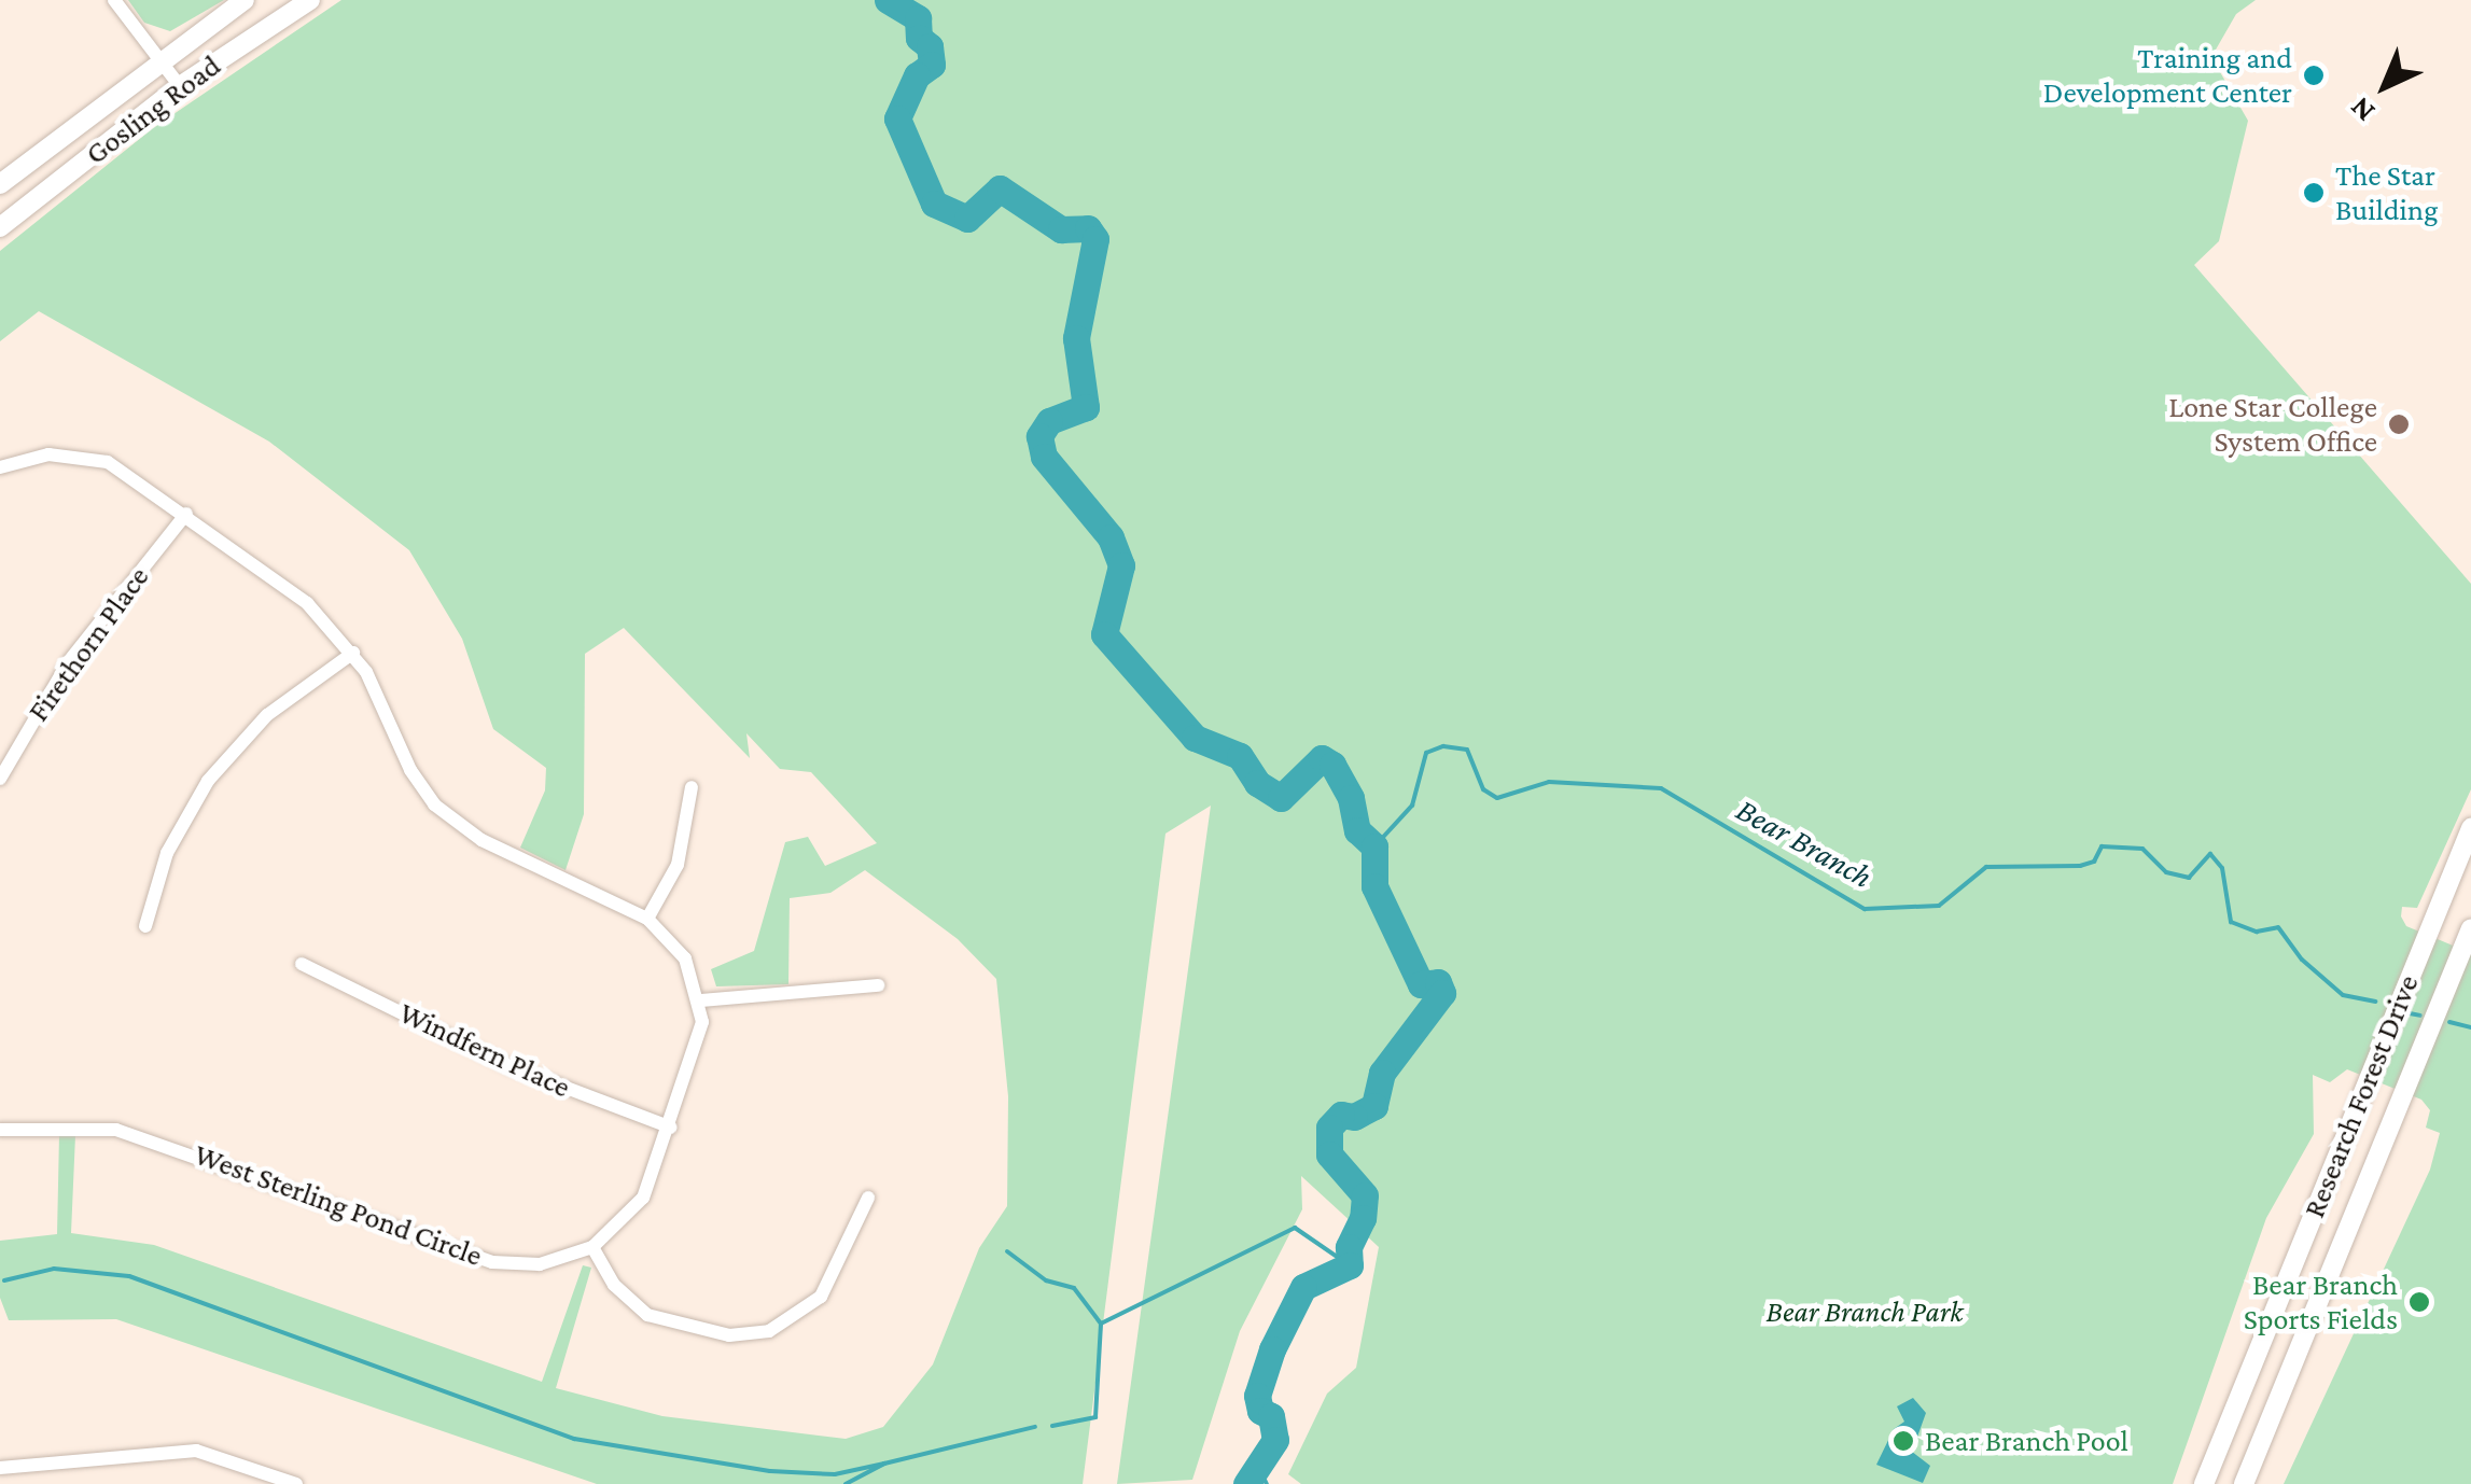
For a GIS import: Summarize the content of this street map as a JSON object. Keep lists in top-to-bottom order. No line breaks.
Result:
{"streets":{"main road":["Gosling Road","Research Forest Drive"],"street":["Firethorn Place","Windfern Place","West Sterling Pond Circle"]},"crossings":[["Windfern Place","West Sterling Pond Circle"]],"water":["Bear Branch"],"parks":["Bear Branch Park"],"places":["Training and Development Center","The Star Building","Lone Star College System Office","Bear Branch Sports Fields","Bear Branch Pool"],"north":"bottom left"}
